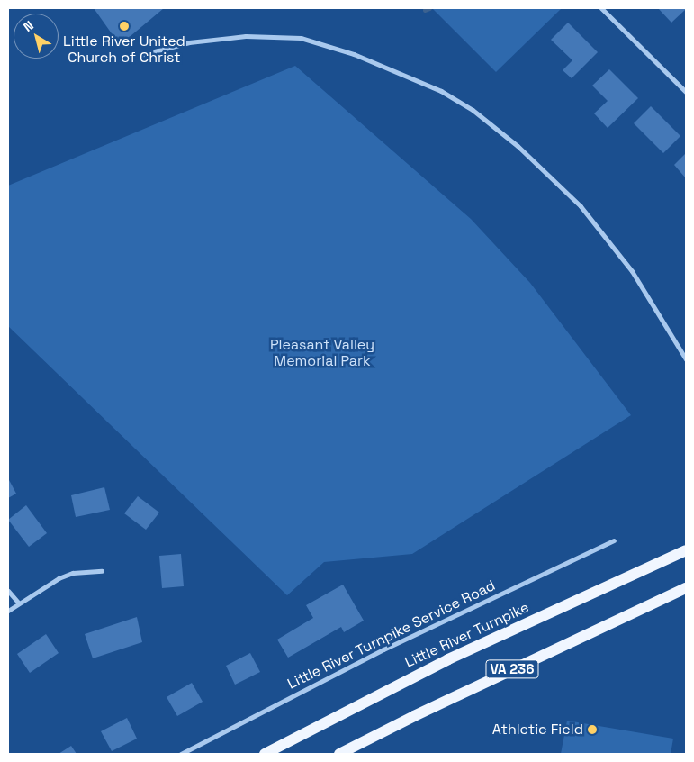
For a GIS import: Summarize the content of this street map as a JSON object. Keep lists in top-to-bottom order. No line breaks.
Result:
{"streets":{"main road":["Little River Turnpike","VA 236"],"street":["Little River Turnpike Service Road"]},"parks":["Pleasant Valley Memorial Park"],"places":["Little River United Church of Christ","Athletic Field"],"north":"top left"}
